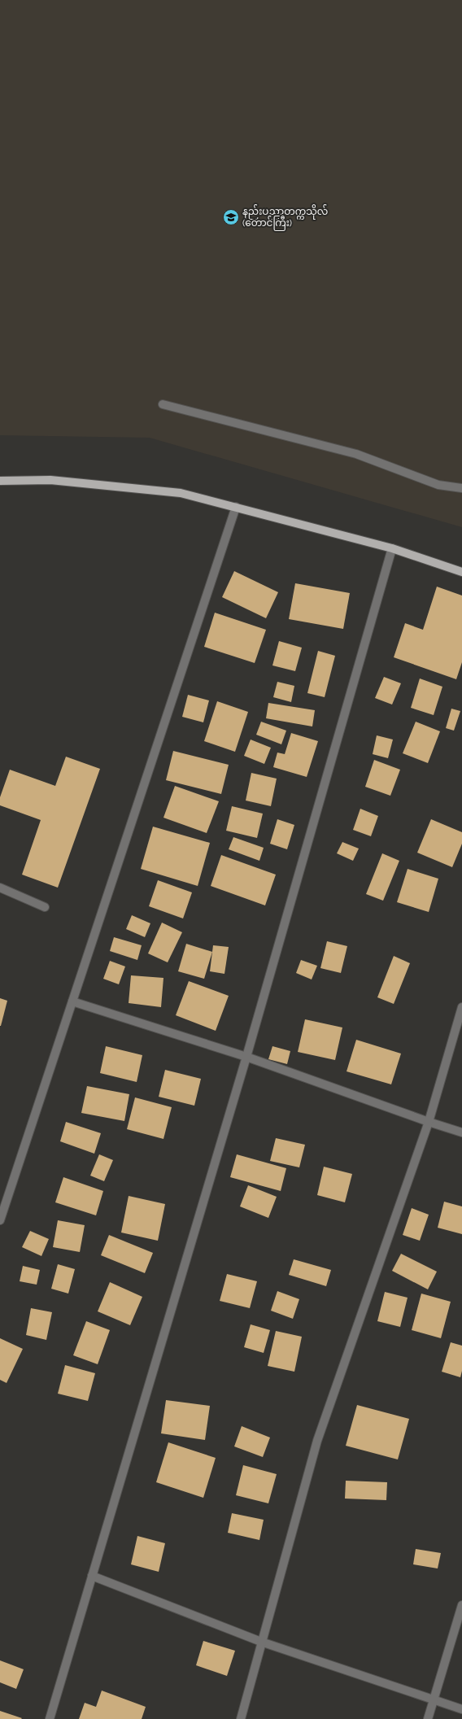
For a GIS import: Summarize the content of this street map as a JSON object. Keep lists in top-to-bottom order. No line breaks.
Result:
{"places":{"school or university":["နည်းပညာတက္ကသိုလ် (တောင်ကြီး)"]}}
